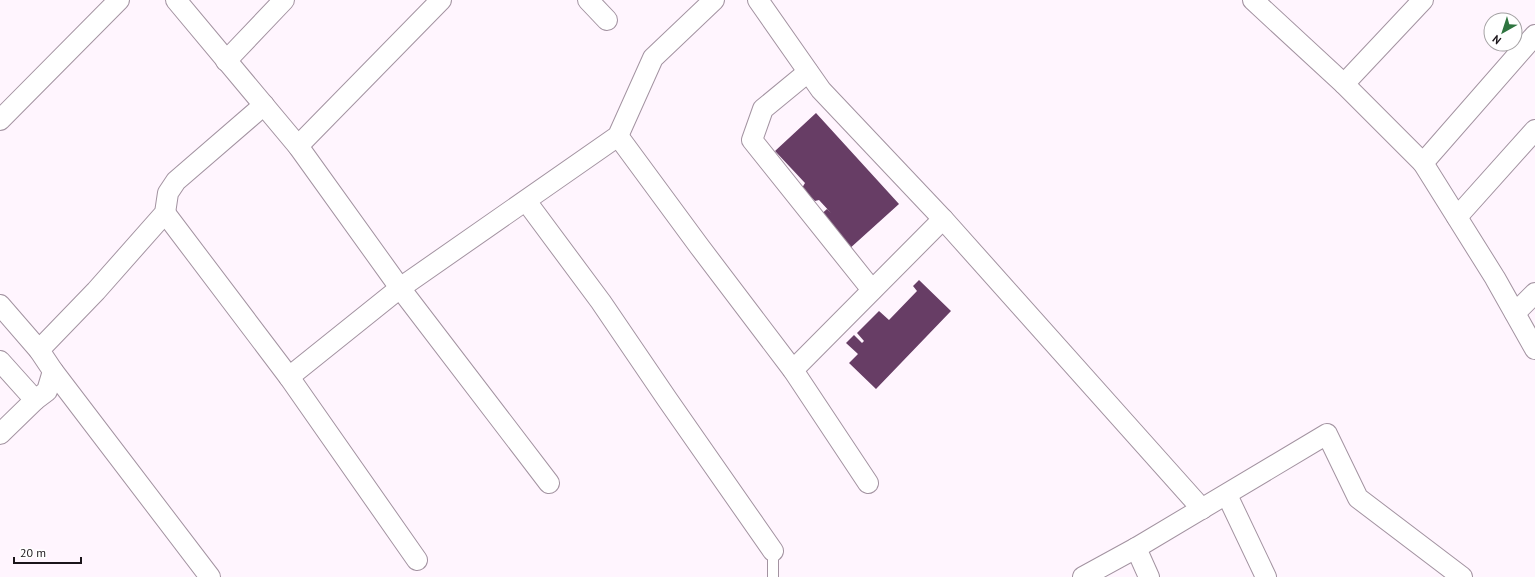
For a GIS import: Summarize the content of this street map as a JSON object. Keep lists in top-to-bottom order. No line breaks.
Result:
{"scale_bar":"20 m","north":"bottom left"}
